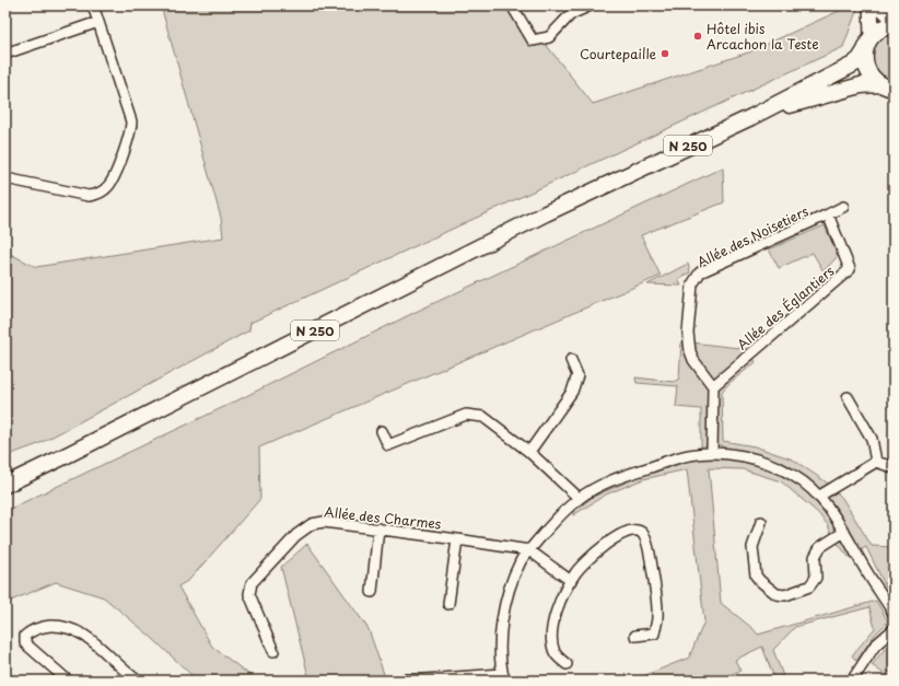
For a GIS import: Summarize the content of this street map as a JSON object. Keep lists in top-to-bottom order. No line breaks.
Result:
{"streets":{"main road":["N 250"],"street":["Allée des Noisetiers","Allée des Églantiers","Allée des Charmes"]},"crossings":[["Allée des Noisetiers","Allée des Églantiers"]],"places":["Hôtel ibis Arcachon la Teste","Courtepaille"]}
